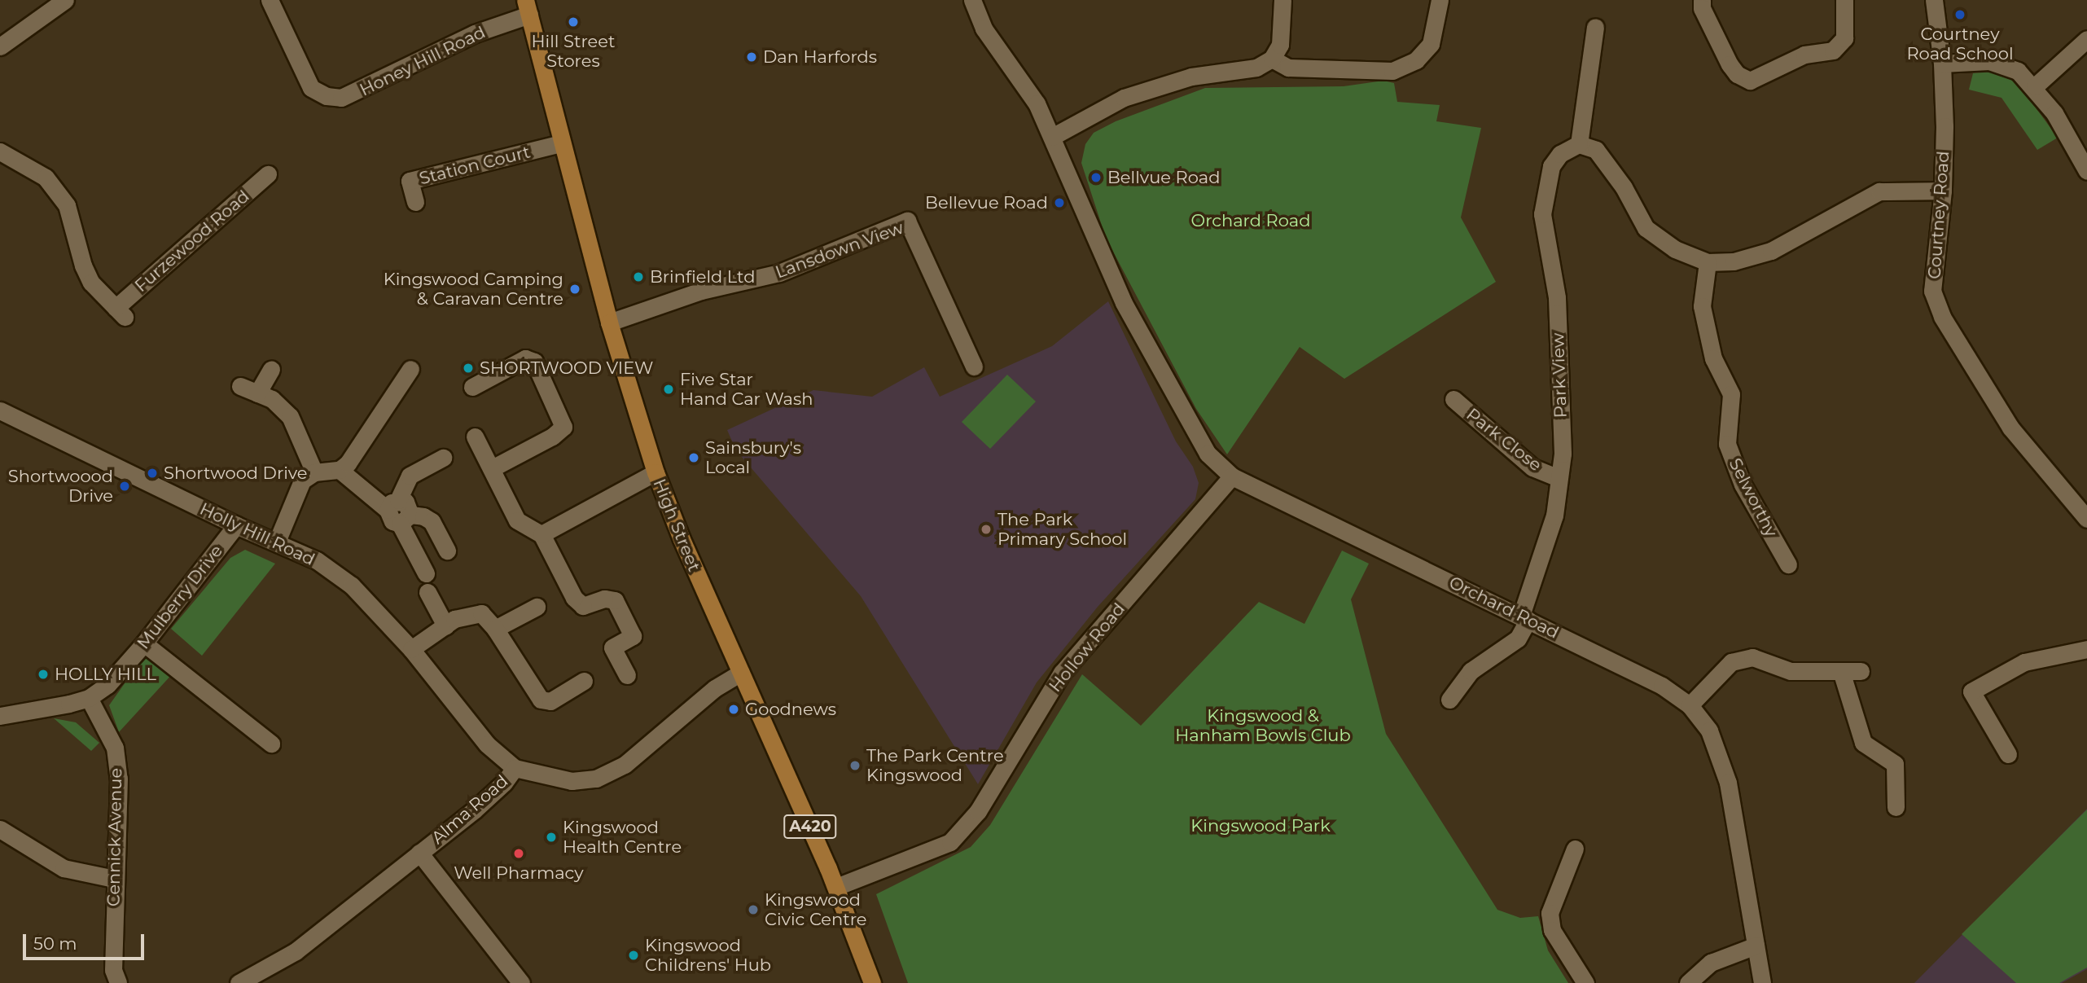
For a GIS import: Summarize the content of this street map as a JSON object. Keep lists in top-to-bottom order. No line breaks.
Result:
{"streets":{"main road":["High Street","A420"],"street":["Honey Hill Road","Station Court","Courtney Road","Furzewood Road","Lansdown View","Park View","Park Close","Selworthy","Holly Hill Road","Mulberry Drive","Orchard Road","Hollow Road","Alma Road","Cennick Avenue"]},"crossings":[["Honey Hill Road","High Street"],["Station Court","High Street"],["Lansdown View","High Street"],["Park View","Park Close"],["Park View","Orchard Road"],["High Street","Hollow Road"],["High Street","Alma Road"],["Holly Hill Road","Mulberry Drive"],["Holly Hill Road","Alma Road"],["Mulberry Drive","Cennick Avenue"],["Orchard Road","Hollow Road"]],"parks":["Orchard Road","Kingswood & Hanham Bowls Club","Kingswood Park"],"places":["Courtney Road School","Hill Street Stores","Dan Harfords","Bellvue Road","Bellevue Road","Brinfield Ltd","Kingswood Camping & Caravan Centre","SHORTWOOD VIEW","Five Star Hand Car Wash","Sainsbury's Local","Shortwood Drive","Shortwoood Drive","The Park Primary School","HOLLY HILL","Goodnews","The Park Centre Kingswood","Kingswood Health Centre","Well Pharmacy","Kingswood Civic Centre","Kingswood Childrens' Hub"],"scale_bar":"50 m"}
